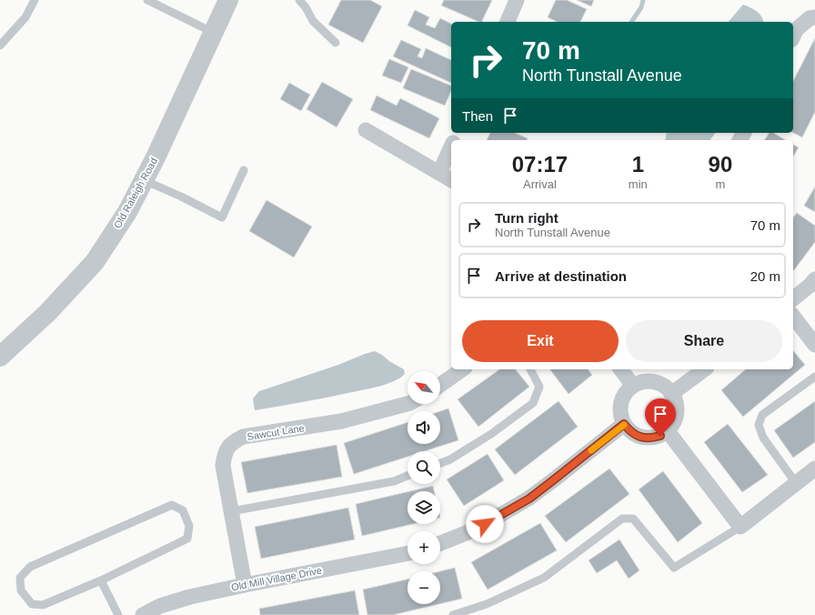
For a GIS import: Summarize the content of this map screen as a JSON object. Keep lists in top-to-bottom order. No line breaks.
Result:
{"streets":{"street":["Old Raleigh Road","Sawcut Lane","Old Mill Village Drive"]},"crossings":[["Sawcut Lane","Old Mill Village Drive"]],"north":"top left","page":{"turn":["70 m","North Tunstall Avenue"],"then":"Then","eta":["07:17","Arrival","1","min","90","m"],"list":[{"name":"Turn right","note":"North Tunstall Avenue","value":"70 m"},{"name":"Arrive at destination","value":"20 m"}],"buttons":["Exit","Share"],"map_buttons":["+","−"]}}
